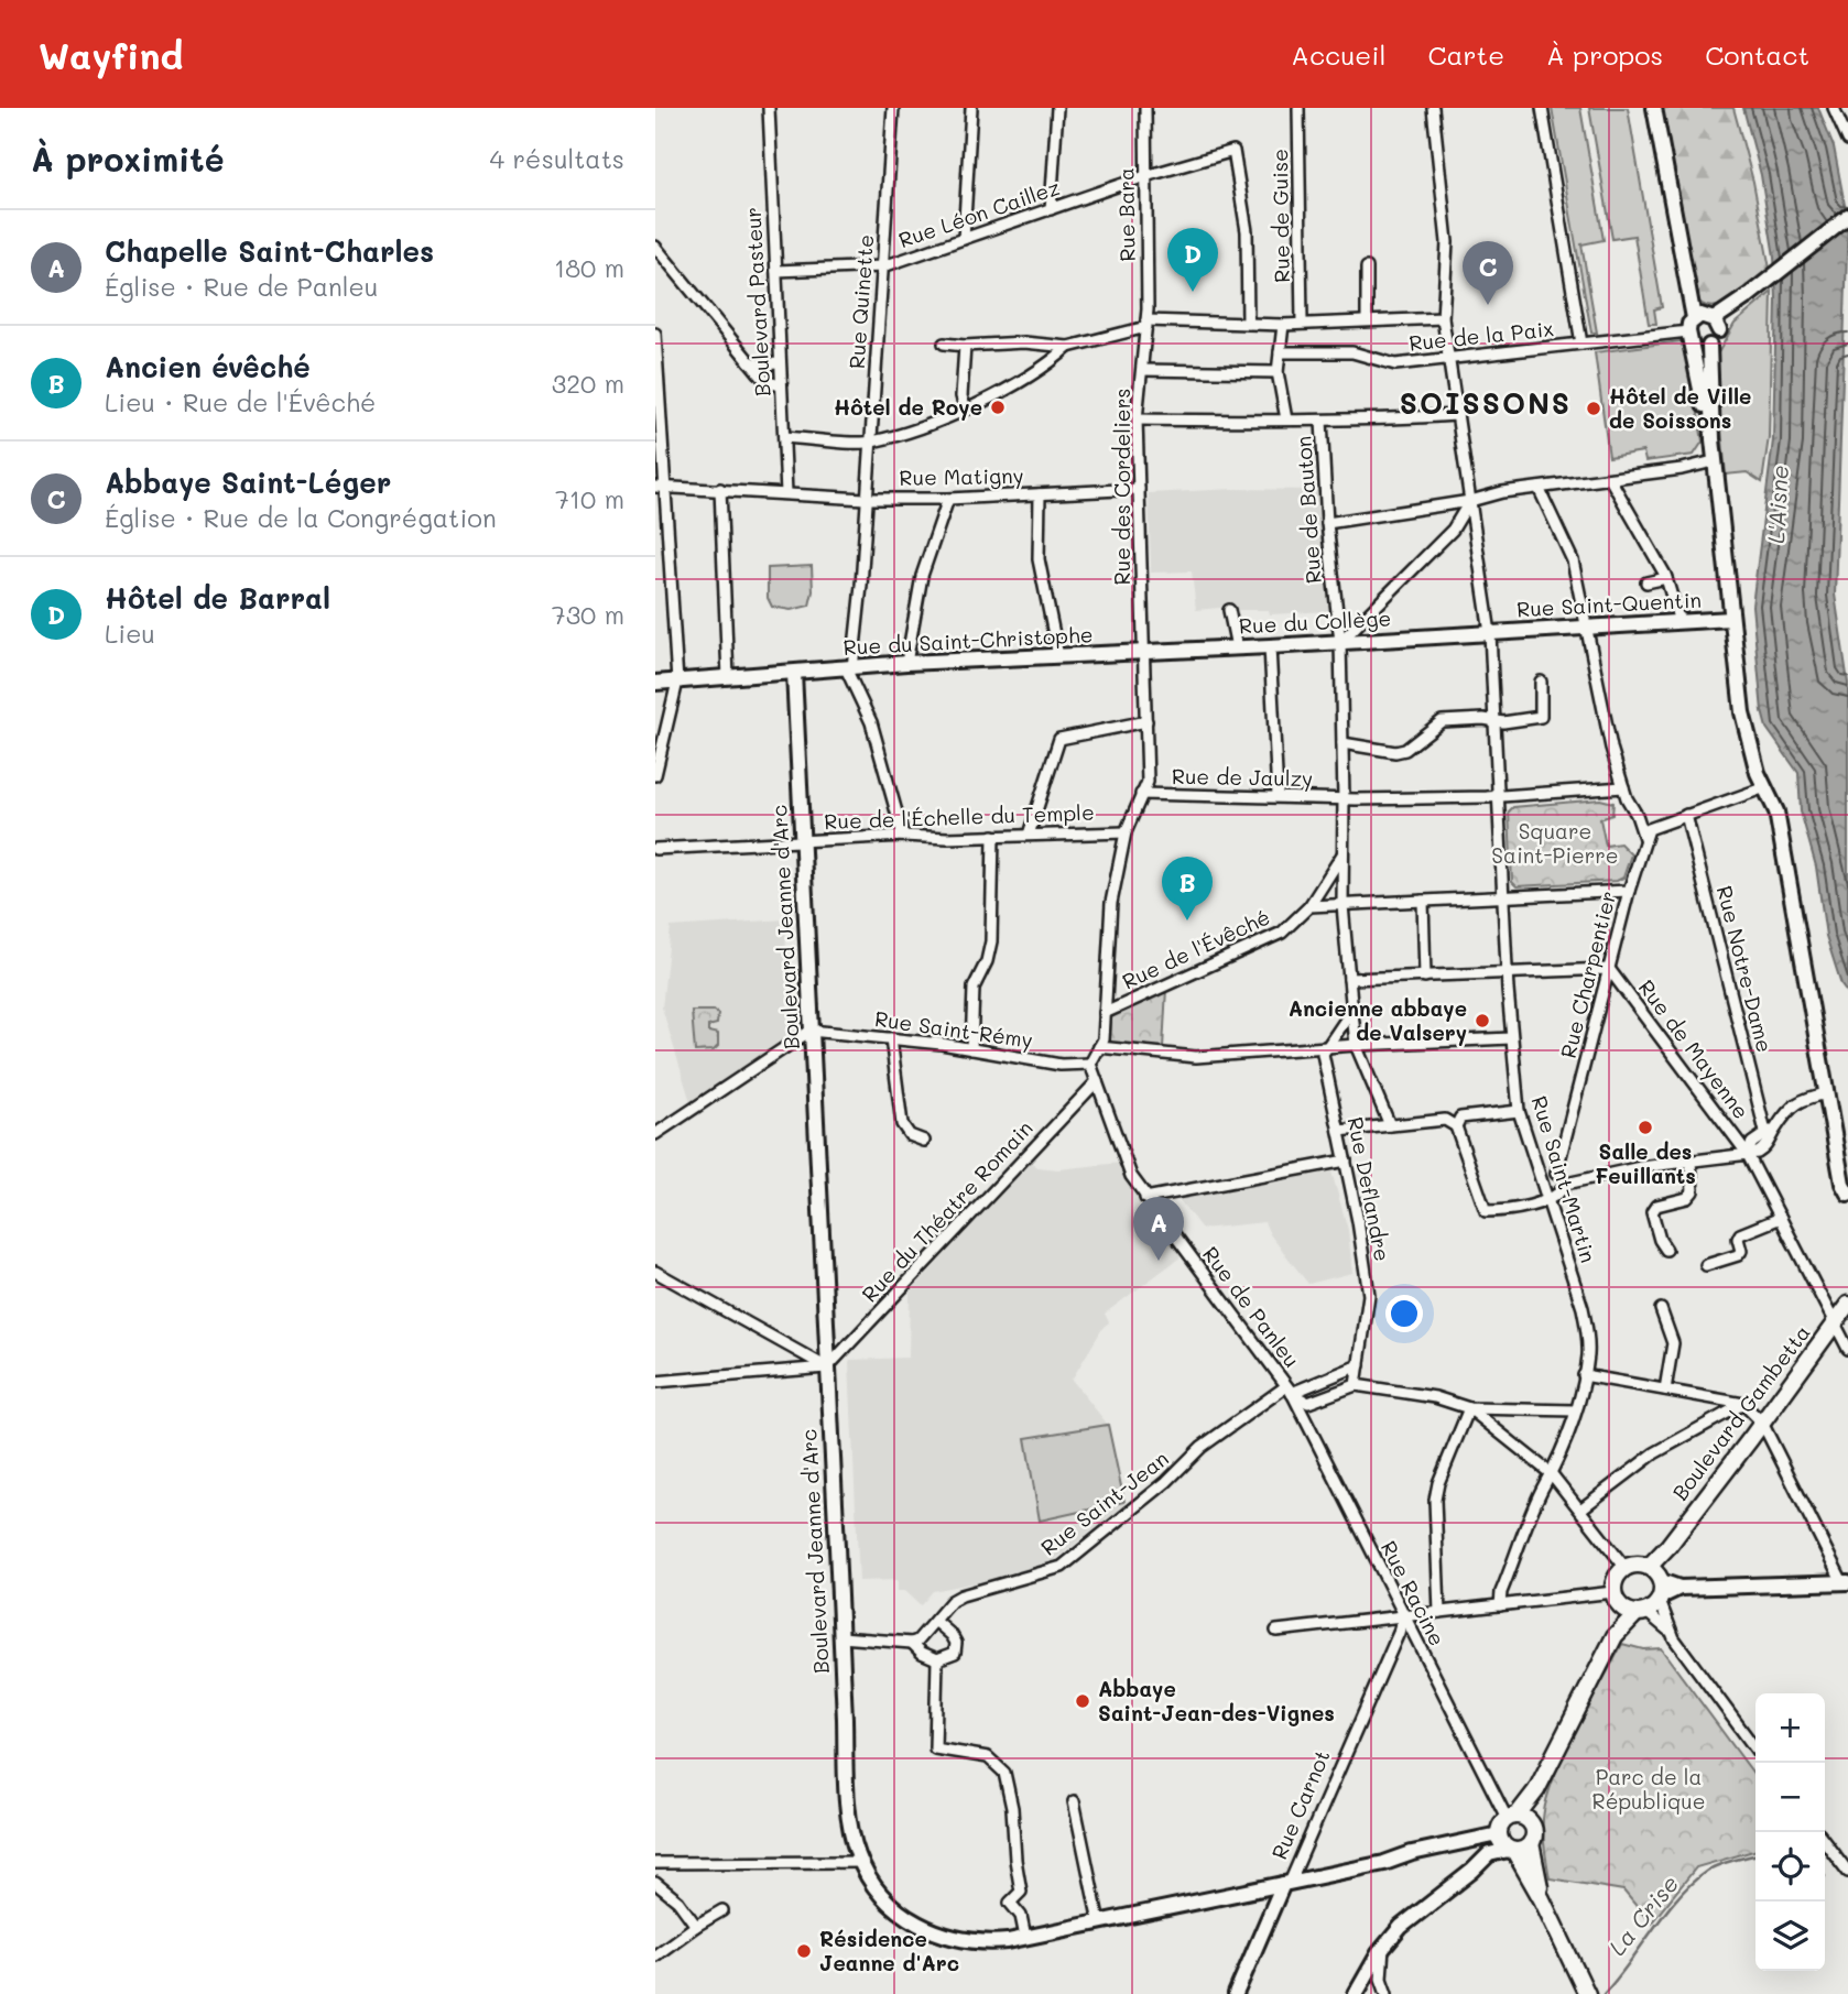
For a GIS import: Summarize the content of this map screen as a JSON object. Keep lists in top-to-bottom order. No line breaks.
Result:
{"streets":{"main road":["Rue Saint-Quentin","Rue du Collège","Rue du Saint-Christophe","Boulevard Jeanne d'Arc","Boulevard Gambetta","Rue Carnot"],"street":["Rue Léon Caillez","Rue Bara","Rue de Guise","Boulevard Pasteur","Rue Quinette","Rue de la Paix","Rue Matigny","Rue des Cordeliers","Rue de Bauton","Rue de Jaulzy","Rue de l'Échelle du Temple","Rue de l'Évêché","Rue Notre-Dame","Rue Charpentier","Rue Saint-Rémy","Rue de Mayenne","Rue Saint-Martin","Rue Deflandre","Rue du Théatre Romain","Rue de Panleu","Rue Saint-Jean","Rue Racine"]},"crossings":[["Rue Léon Caillez","Rue Bara"],["Rue Léon Caillez","Boulevard Pasteur"],["Rue Léon Caillez","Rue Quinette"],["Rue Bara","Rue des Cordeliers"],["Boulevard Pasteur","Rue Matigny"],["Rue Quinette","Rue Matigny"],["Rue Quinette","Rue du Saint-Christophe"],["Rue de la Paix","Rue Saint-Martin"],["Rue Matigny","Rue des Cordeliers"],["Rue des Cordeliers","Rue du Collège"],["Rue des Cordeliers","Rue du Saint-Christophe"],["Rue des Cordeliers","Rue de Jaulzy"],["Rue des Cordeliers","Rue de l'Échelle du Temple"],["Rue des Cordeliers","Rue de l'Évêché"],["Rue de Bauton","Rue du Collège"],["Rue de Bauton","Rue de Jaulzy"],["Rue de Bauton","Rue de l'Évêché"],["Rue Saint-Quentin","Rue du Collège"],["Rue Saint-Quentin","Rue Saint-Martin"],["Rue du Collège","Rue du Saint-Christophe"],["Rue du Collège","Rue Saint-Martin"],["Rue du Saint-Christophe","Boulevard Jeanne d'Arc"],["Rue de Jaulzy","Rue Saint-Martin"],["Rue de l'Échelle du Temple","Boulevard Jeanne d'Arc"],["Boulevard Jeanne d'Arc","Rue Saint-Rémy"],["Boulevard Jeanne d'Arc","Rue du Théatre Romain"],["Boulevard Jeanne d'Arc","Rue Racine"],["Boulevard Jeanne d'Arc","Rue Carnot"],["Rue Charpentier","Rue de Mayenne"],["Rue Saint-Rémy","Rue de Panleu"],["Rue de Mayenne","Boulevard Gambetta"],["Rue Deflandre","Rue Saint-Jean"],["Rue du Théatre Romain","Rue de Panleu"],["Rue de Panleu","Rue Saint-Jean"],["Rue de Panleu","Rue Racine"],["Rue Saint-Jean","Rue Racine"],["Rue Racine","Rue Carnot"]],"districts":["SOISSONS"],"water":["L'Aisne","La Crise"],"parks":["Square Saint-Pierre","Parc de la République"],"places":["Hôtel de Roye","Hôtel de Ville de Soissons","Ancienne abbaye de Valsery","Salle des Feuillants","Abbaye Saint-Jean-des-Vignes","Résidence Jeanne d'Arc"],"page":{"header":"Wayfind","nav":["Accueil","Carte","À propos","Contact"],"heading":["À proximité","4 résultats"],"list":[{"mark":"A","name":"Chapelle Saint-Charles","note":"Église · Rue de Panleu","value":"180 m"},{"mark":"B","name":"Ancien évêché","note":"Lieu · Rue de l'Évêché","value":"320 m"},{"mark":"C","name":"Abbaye Saint-Léger","note":"Église · Rue de la Congrégation","value":"710 m"},{"mark":"D","name":"Hôtel de Barral","note":"Lieu","value":"730 m"}],"pins":["D","C","B","A"],"map_buttons":["+","−"]}}
